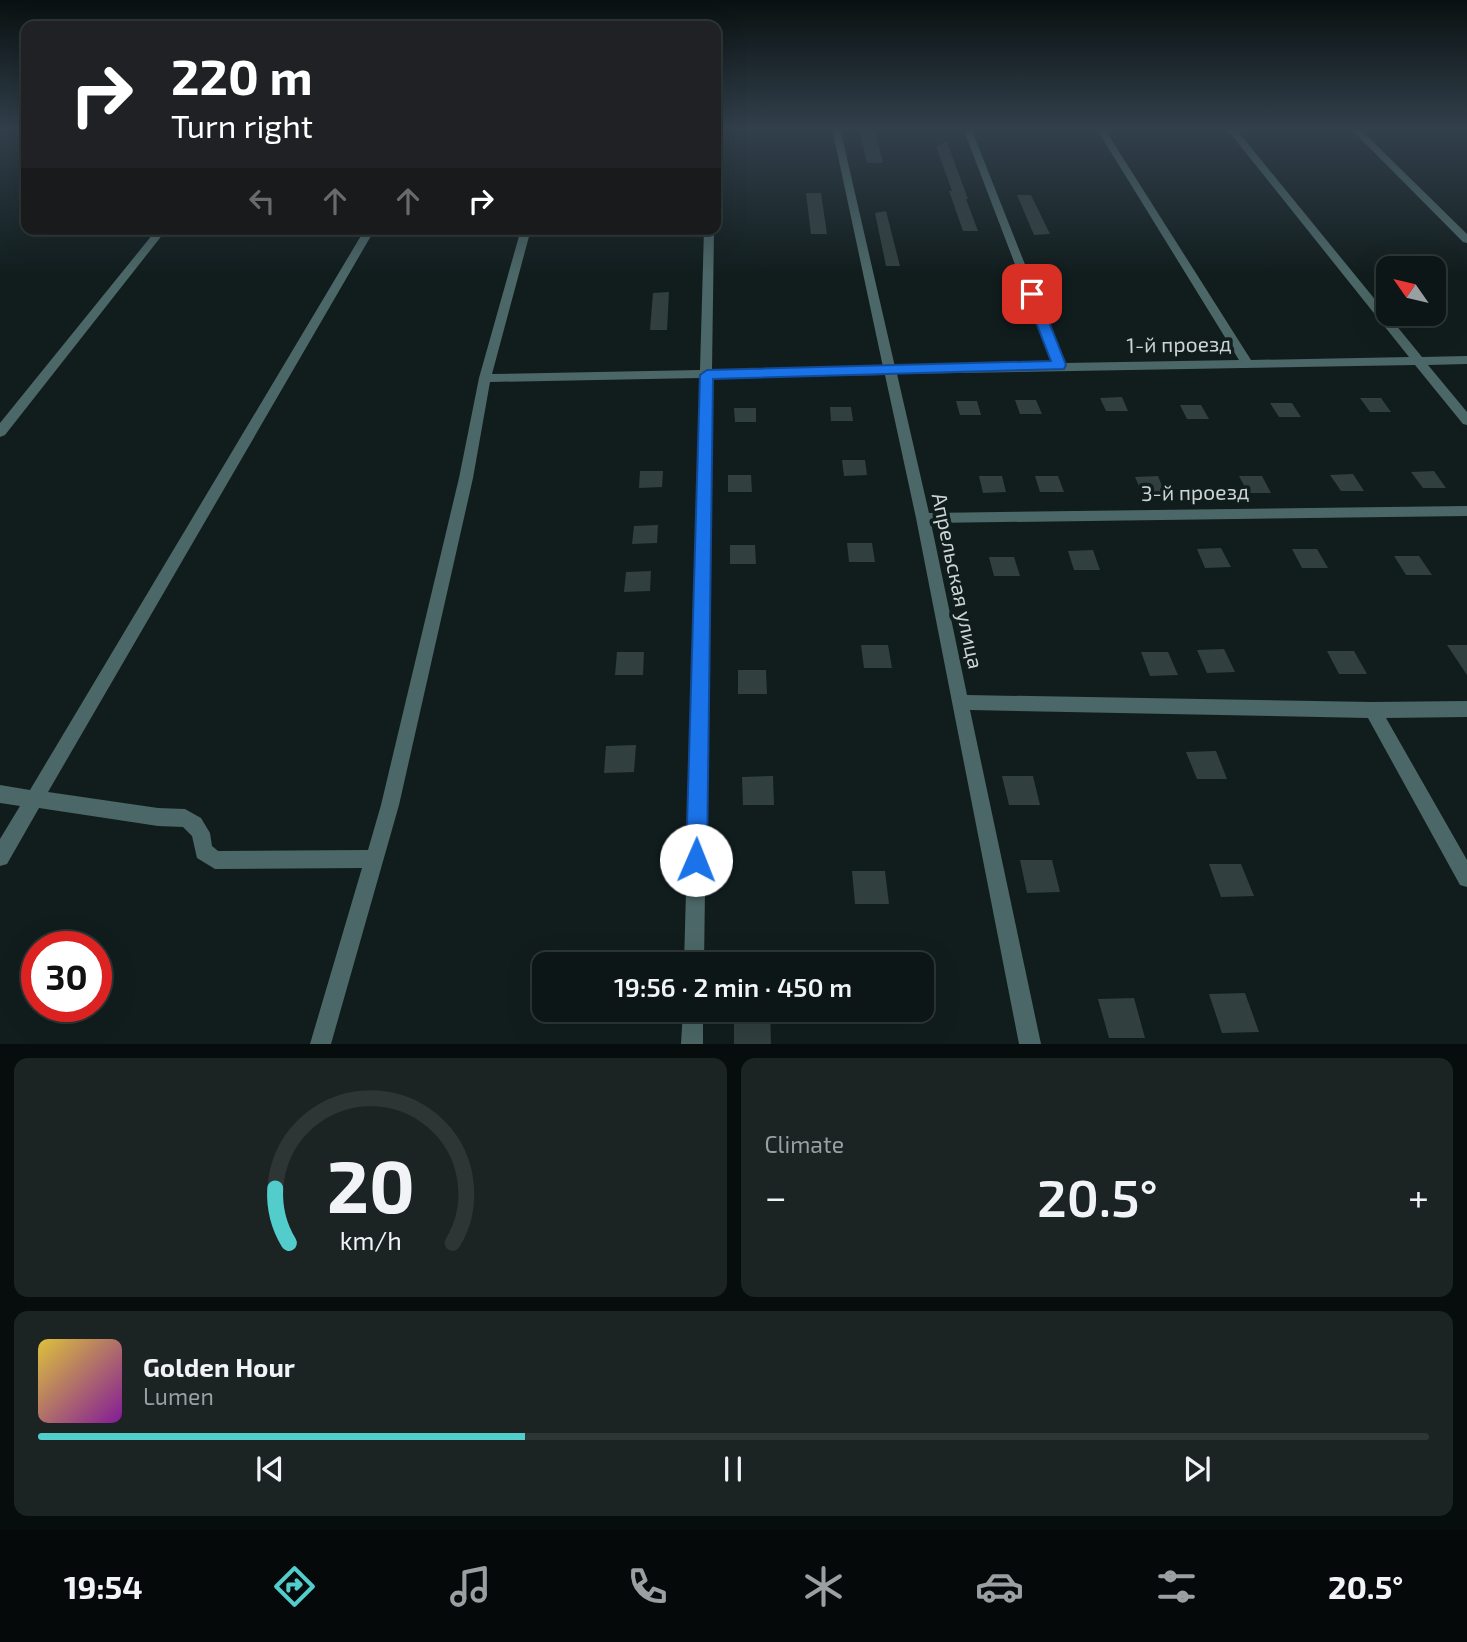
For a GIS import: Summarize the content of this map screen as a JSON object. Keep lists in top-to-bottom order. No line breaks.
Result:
{"streets":{"street":["1-й проезд","3-й проезд","Апрельская улица"]},"crossings":[["1-й проезд","Апрельская улица"],["3-й проезд","Апрельская улица"]],"north":"top left","page":{"turn":["220 m","Turn right"],"limit":"30","trip":"19:56 · 2 min · 450 m","tile":"Climate","heat":["−","20.5°","+"],"song":["Golden Hour","Lumen"],"tabs":["19:54","20.5°"],"gauge":["20","km/h"]}}
